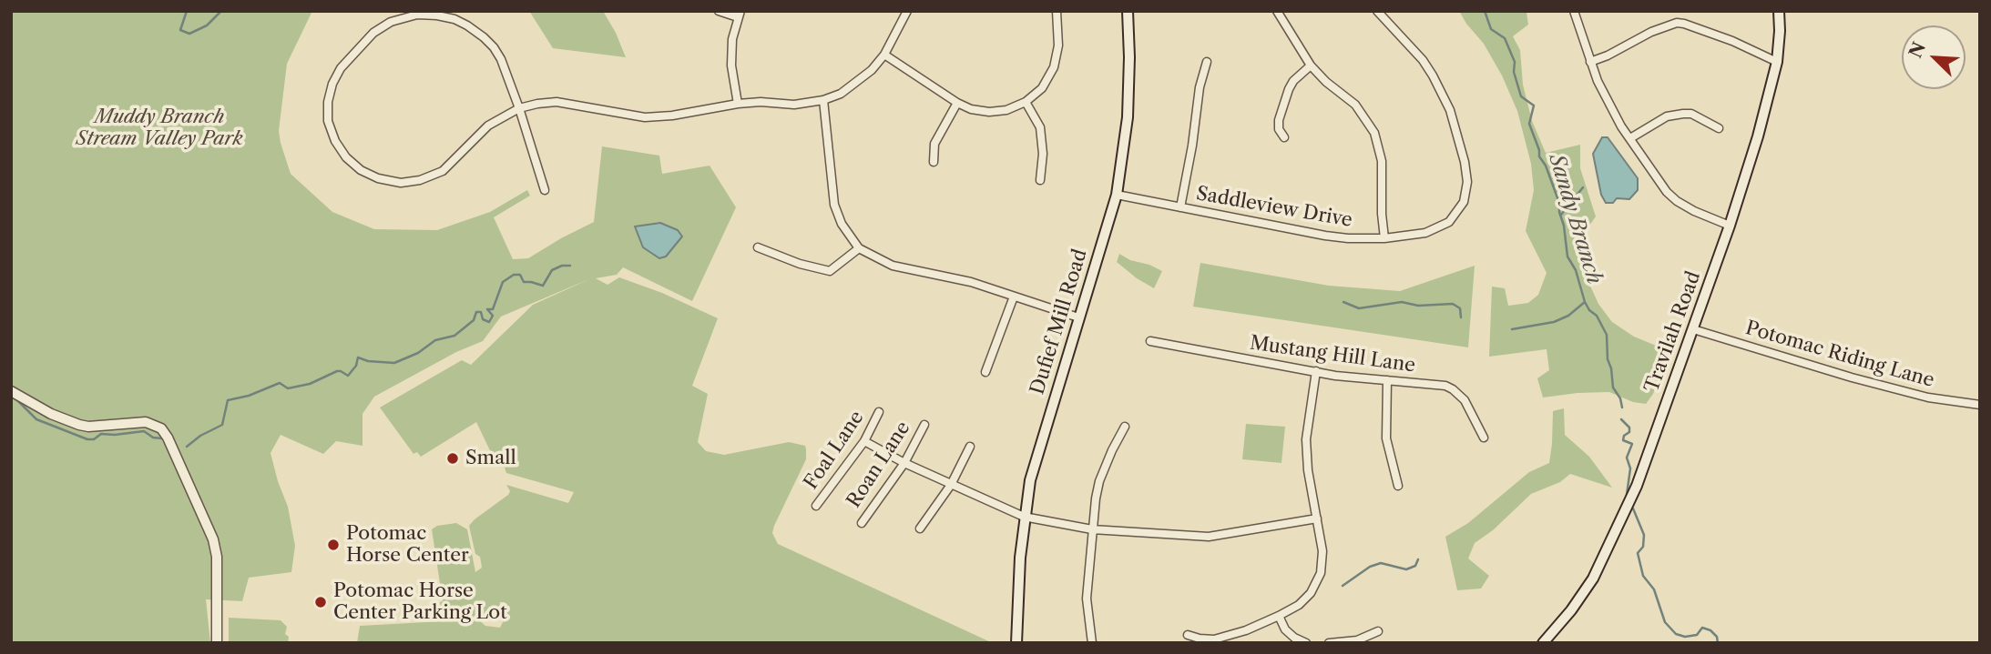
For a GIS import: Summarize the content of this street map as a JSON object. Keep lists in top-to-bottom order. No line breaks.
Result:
{"streets":{"main road":["Dufief Mill Road","Travilah Road"],"street":["Saddleview Drive","Mustang Hill Lane","Potomac Riding Lane","Foal Lane","Roan Lane"]},"crossings":[["Saddleview Drive","Dufief Mill Road"],["Travilah Road","Potomac Riding Lane"]],"water":["Sandy Branch"],"parks":["Muddy Branch Stream Valley Park"],"places":["Small","Potomac Horse Center","Potomac Horse Center Parking Lot"],"north":"top left"}
